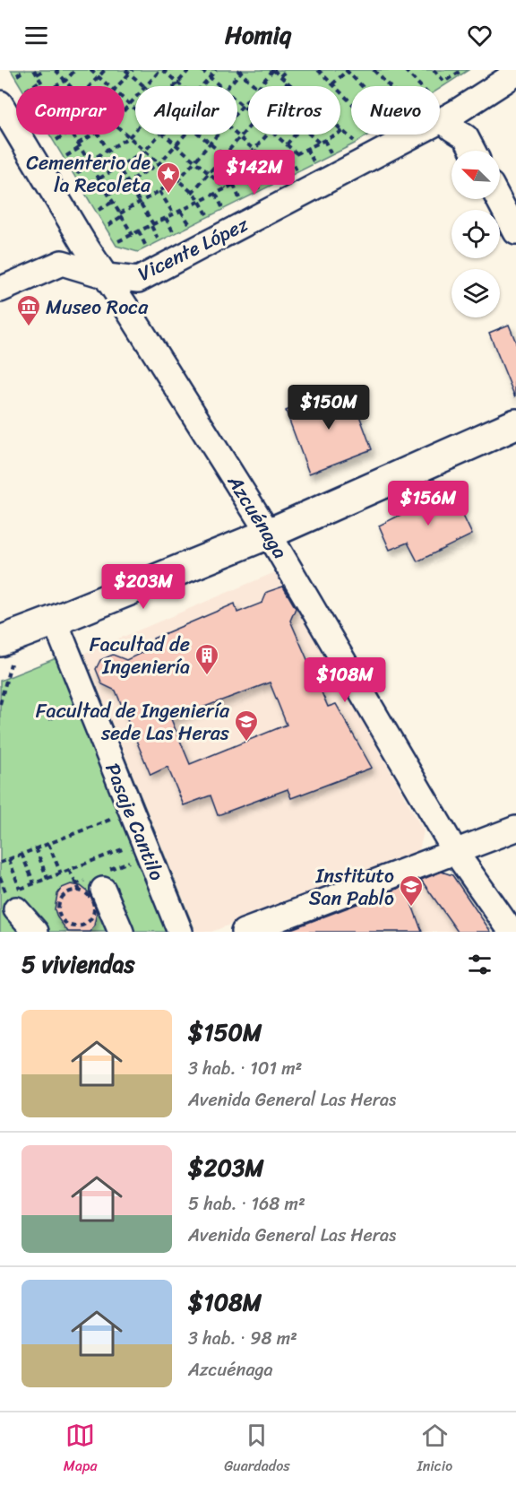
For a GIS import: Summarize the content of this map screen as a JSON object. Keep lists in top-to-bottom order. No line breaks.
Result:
{"streets":{"street":["Vicente López","Azcuénaga","Pasaje Cantilo"]},"crossings":[["Vicente López","Azcuénaga"]],"places":{"place":["Cementerio de la Recoleta"],"museum":["Museo Roca"],"building":["Facultad de Ingeniería"],"school or university":["Facultad de Ingeniería sede Las Heras","Instituto San Pablo"]},"north":"top left","page":{"header":"Homiq","chip":["Comprar","Alquilar","Filtros","Nuevo"],"price":["$142M","$150M","$156M","$203M","$108M"],"heading":"5 viviendas","list":[{"name":"$150M","note":"3 hab. · 101 m² · Avenida General Las Heras"},{"name":"$203M","note":"5 hab. · 168 m² · Avenida General Las Heras"},{"name":"$108M","note":"3 hab. · 98 m² · Azcuénaga"}],"tabs":["Mapa","Guardados","Inicio"]}}
